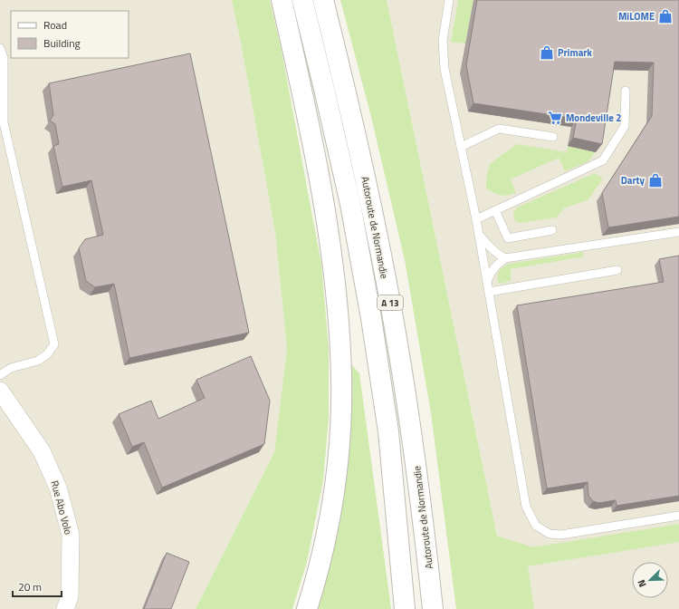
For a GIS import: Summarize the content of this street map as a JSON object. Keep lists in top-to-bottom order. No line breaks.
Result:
{"streets":{"highway":["Autoroute de Normandie","A 13"],"street":["Rue Abo Volo"]},"places":{"shop":["MiLOME","Primark","Darty"],"supermarket":["Mondeville 2"]},"legend":["Road","Building"],"scale_bar":"20 m","north":"bottom left"}
